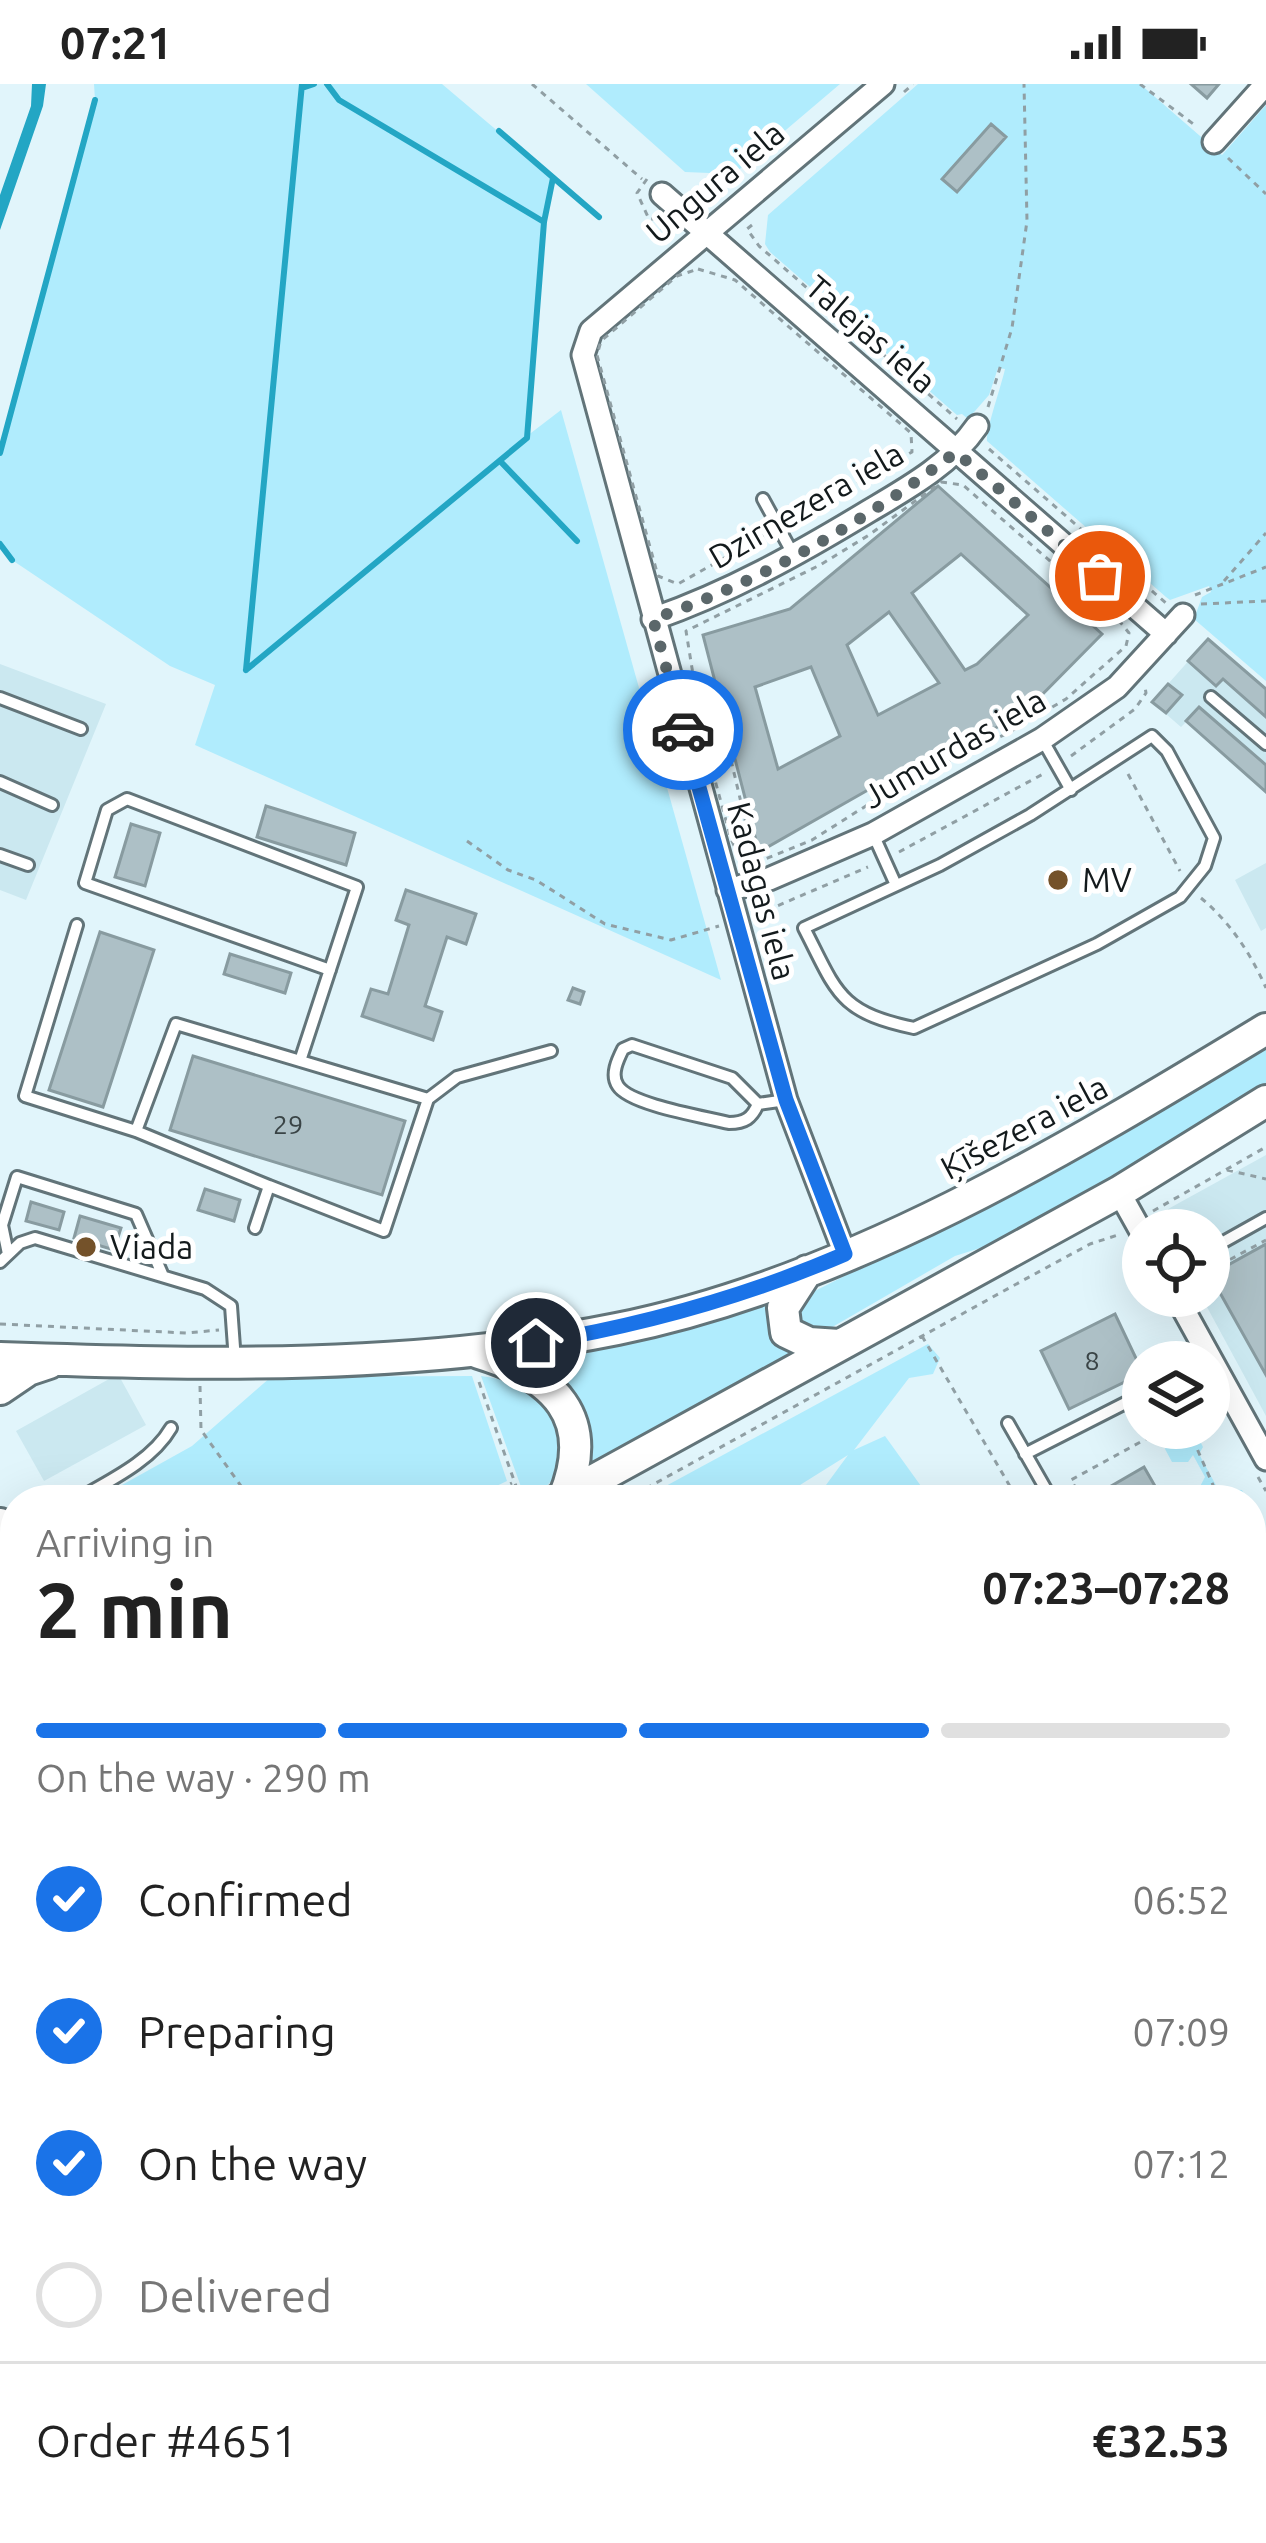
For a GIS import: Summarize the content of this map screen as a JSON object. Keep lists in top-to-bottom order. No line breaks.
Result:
{"streets":{"street":["Ungura iela","Talejas iela","Dzirnezera iela","Jumurdas iela","Kadagas iela","Ķīšezera iela"]},"crossings":[["Ungura iela","Talejas iela"],["Ungura iela","Kadagas iela"],["Talejas iela","Dzirnezera iela"],["Talejas iela","Jumurdas iela"],["Dzirnezera iela","Kadagas iela"],["Jumurdas iela","Kadagas iela"],["Kadagas iela","Ķīšezera iela"]],"places":["MV","Viada"],"house_numbers":["29","8"],"page":{"status":"07:21","heading":["2 min","Arriving in","07:23–07:28"],"panel":["Order #4651","€32.53"],"bar":"On the way · 290 m","list":[["Confirmed","06:52"],["Preparing","07:09"],["On the way","07:12"],"Delivered"]}}
